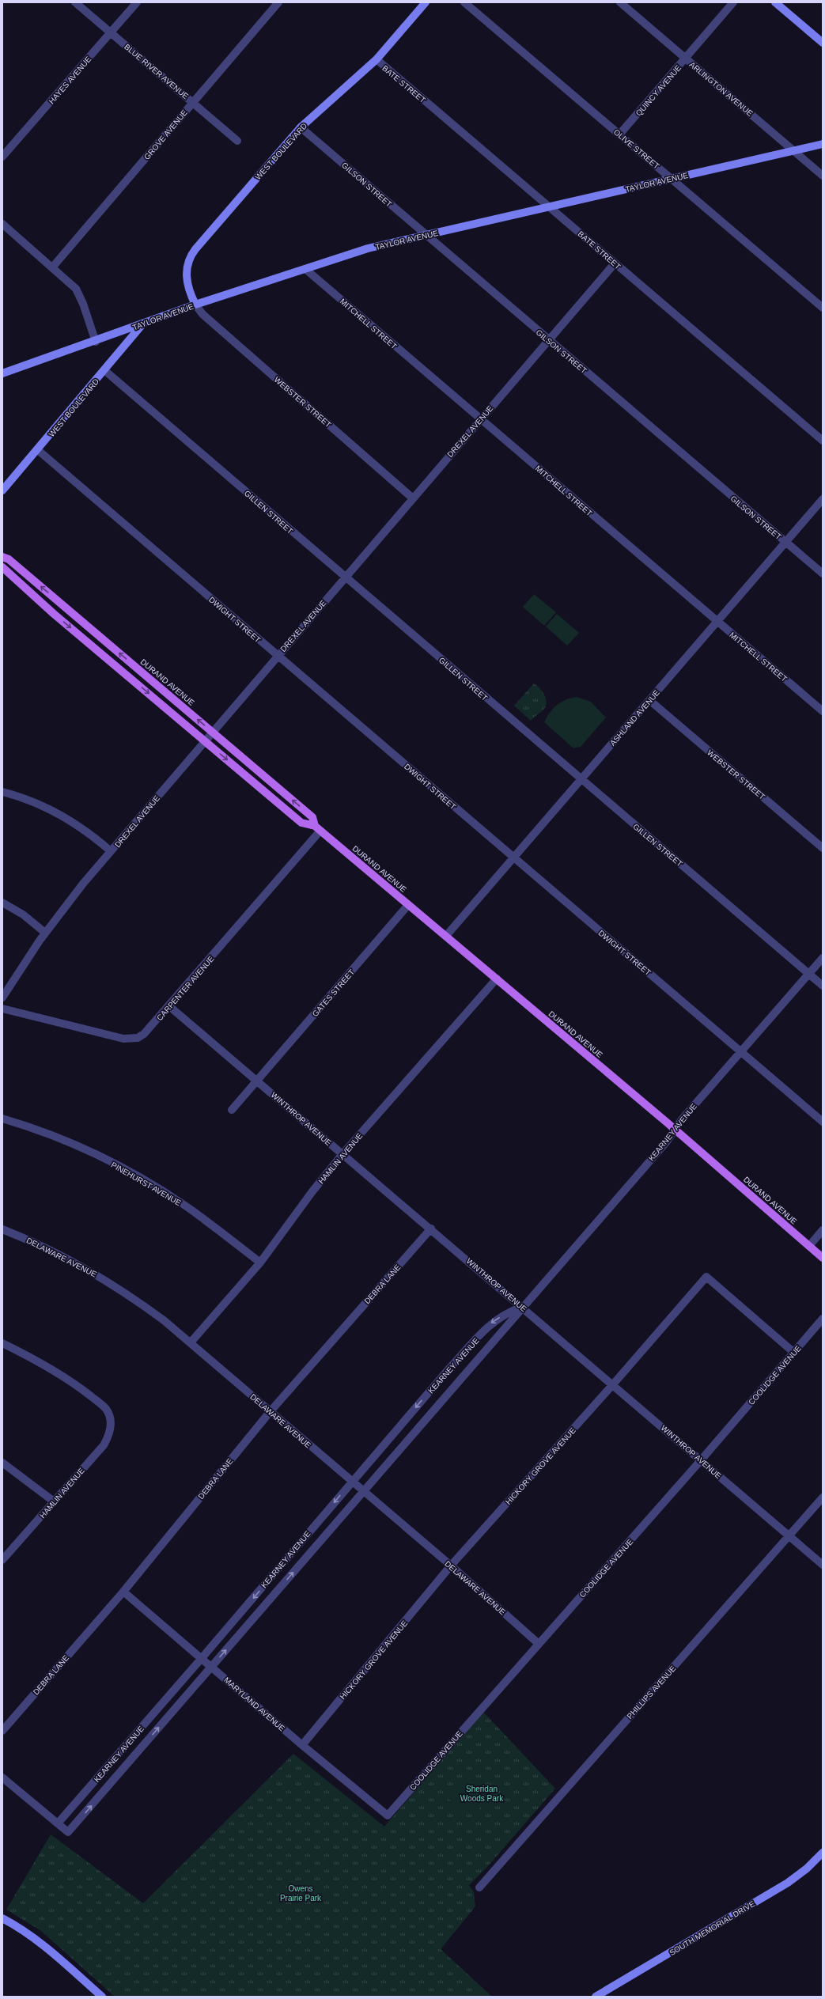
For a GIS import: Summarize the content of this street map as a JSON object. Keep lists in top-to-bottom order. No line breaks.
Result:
{"streets":{"main road":["DURAND AVENUE"],"street":["BLUE RIVER AVENUE","HAYES AVENUE","BATE STREET","ARLINGTON AVENUE","QUINCY AVENUE","GROVE AVENUE","OLIVE STREET","WEST BOULEVARD","TAYLOR AVENUE","GILSON STREET","MITCHELL STREET","WEBSTER STREET","DREXEL AVENUE","GILLEN STREET","DWIGHT STREET","ASHLAND AVENUE","CARPENTER AVENUE","GATES STREET","WINTHROP AVENUE","KEARNEY AVENUE","HAMLIN AVENUE","PINEHURST AVENUE","DELAWARE AVENUE","DEBRA LANE","COOLIDGE AVENUE","HICKORY GROVE AVENUE","PHILLIPS AVENUE","MARYLAND AVENUE","SOUTH MEMORIAL DRIVE"]},"crossings":[["BLUE RIVER AVENUE","HAYES AVENUE"],["BLUE RIVER AVENUE","GROVE AVENUE"],["BATE STREET","WEST BOULEVARD"],["BATE STREET","TAYLOR AVENUE"],["BATE STREET","DREXEL AVENUE"],["ARLINGTON AVENUE","QUINCY AVENUE"],["ARLINGTON AVENUE","TAYLOR AVENUE"],["QUINCY AVENUE","OLIVE STREET"],["OLIVE STREET","TAYLOR AVENUE"],["WEST BOULEVARD","TAYLOR AVENUE"],["WEST BOULEVARD","GILSON STREET"],["WEST BOULEVARD","WEBSTER STREET"],["WEST BOULEVARD","GILLEN STREET"],["WEST BOULEVARD","DWIGHT STREET"],["TAYLOR AVENUE","GILSON STREET"],["TAYLOR AVENUE","MITCHELL STREET"],["TAYLOR AVENUE","WEBSTER STREET"],["GILSON STREET","DREXEL AVENUE"],["GILSON STREET","ASHLAND AVENUE"],["MITCHELL STREET","DREXEL AVENUE"],["MITCHELL STREET","ASHLAND AVENUE"],["WEBSTER STREET","DREXEL AVENUE"],["WEBSTER STREET","ASHLAND AVENUE"],["DREXEL AVENUE","GILLEN STREET"],["DREXEL AVENUE","DWIGHT STREET"],["DREXEL AVENUE","DURAND AVENUE"],["GILLEN STREET","ASHLAND AVENUE"],["GILLEN STREET","KEARNEY AVENUE"],["DWIGHT STREET","ASHLAND AVENUE"],["DWIGHT STREET","KEARNEY AVENUE"],["DURAND AVENUE","ASHLAND AVENUE"],["DURAND AVENUE","CARPENTER AVENUE"],["DURAND AVENUE","GATES STREET"],["DURAND AVENUE","KEARNEY AVENUE"],["DURAND AVENUE","HAMLIN AVENUE"],["CARPENTER AVENUE","WINTHROP AVENUE"],["GATES STREET","WINTHROP AVENUE"],["WINTHROP AVENUE","KEARNEY AVENUE"],["WINTHROP AVENUE","HAMLIN AVENUE"],["WINTHROP AVENUE","DEBRA LANE"],["WINTHROP AVENUE","COOLIDGE AVENUE"],["WINTHROP AVENUE","HICKORY GROVE AVENUE"],["WINTHROP AVENUE","PHILLIPS AVENUE"],["KEARNEY AVENUE","DELAWARE AVENUE"],["KEARNEY AVENUE","MARYLAND AVENUE"],["HAMLIN AVENUE","PINEHURST AVENUE"],["HAMLIN AVENUE","DELAWARE AVENUE"],["DELAWARE AVENUE","DEBRA LANE"],["DELAWARE AVENUE","COOLIDGE AVENUE"],["DELAWARE AVENUE","HICKORY GROVE AVENUE"],["DEBRA LANE","MARYLAND AVENUE"],["COOLIDGE AVENUE","HICKORY GROVE AVENUE"],["COOLIDGE AVENUE","MARYLAND AVENUE"],["HICKORY GROVE AVENUE","MARYLAND AVENUE"]],"parks":["Sheridan Woods Park","Owens Prairie Park"]}
